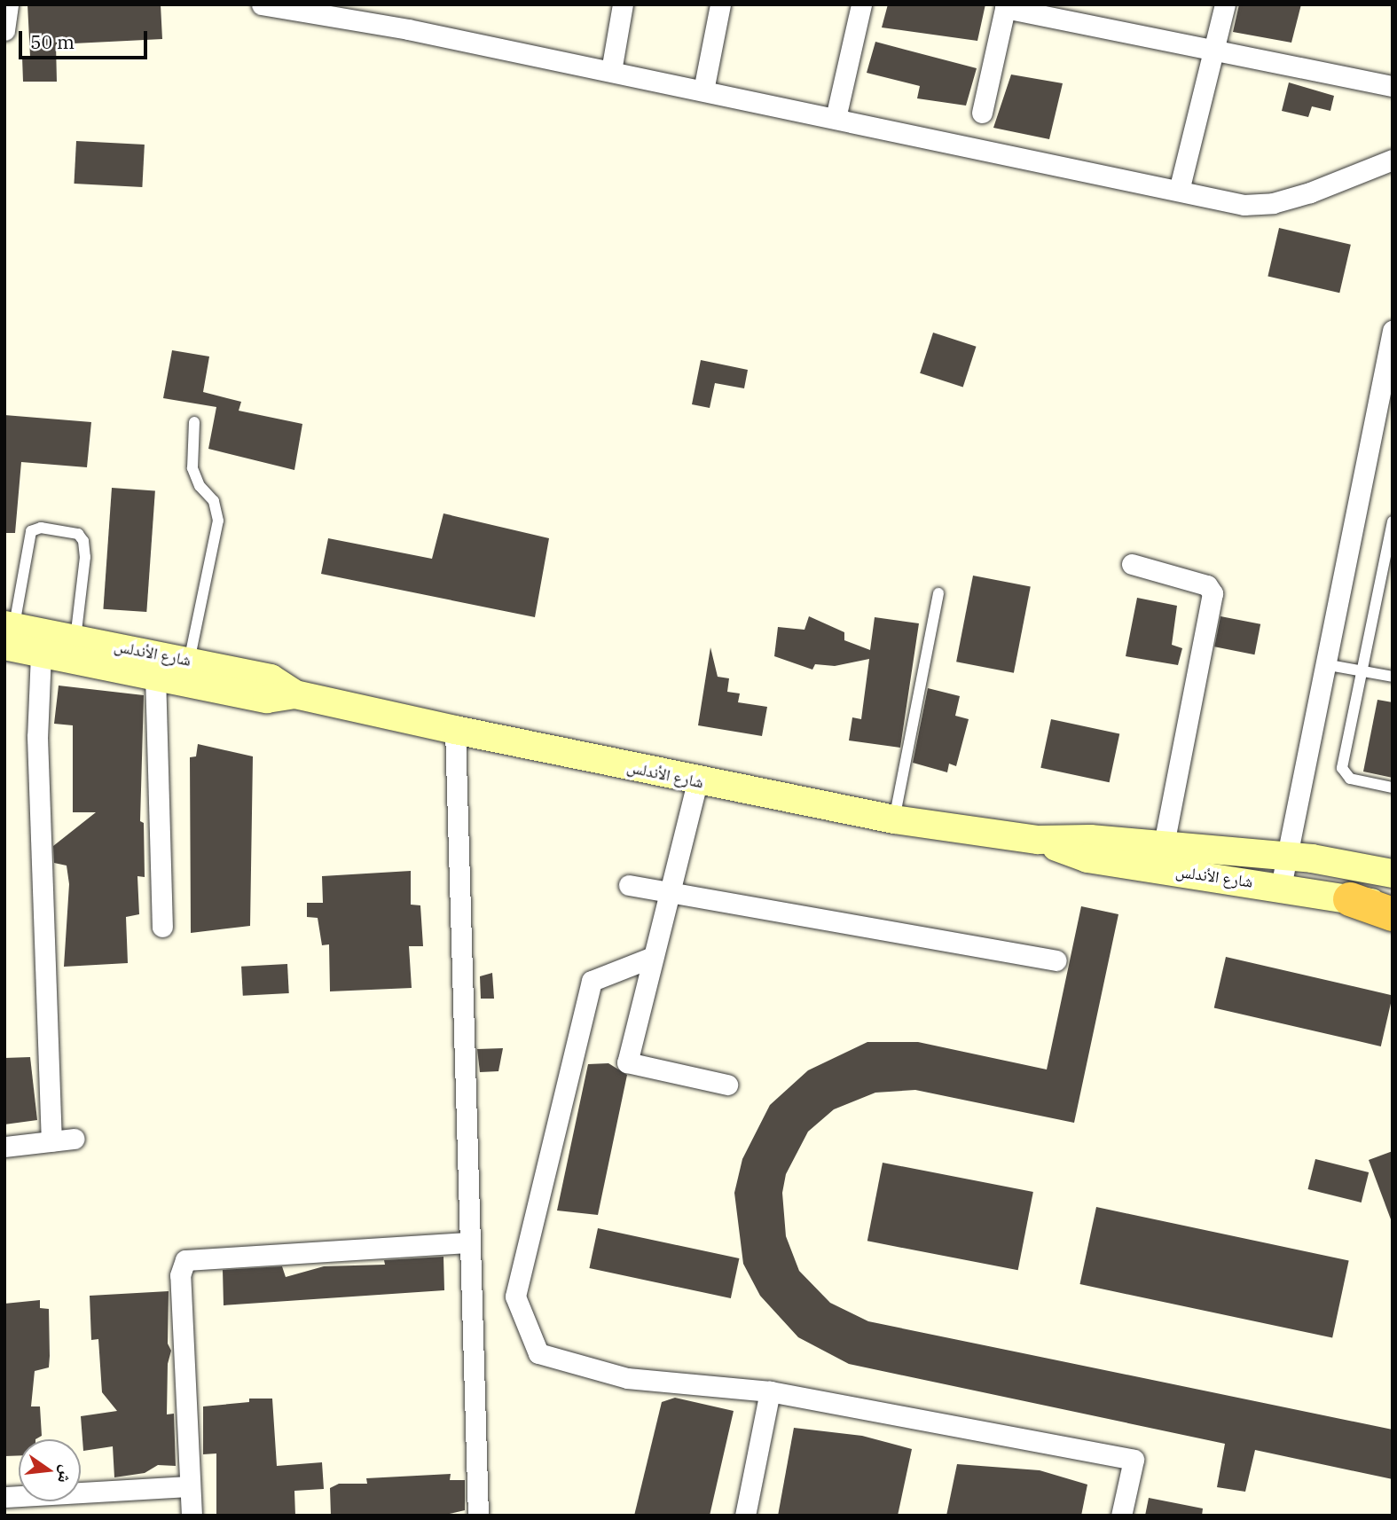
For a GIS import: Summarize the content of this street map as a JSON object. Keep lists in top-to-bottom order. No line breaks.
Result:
{"streets":{"main road":["شارع الأندلس"]},"scale_bar":"50 m","north":"right"}
